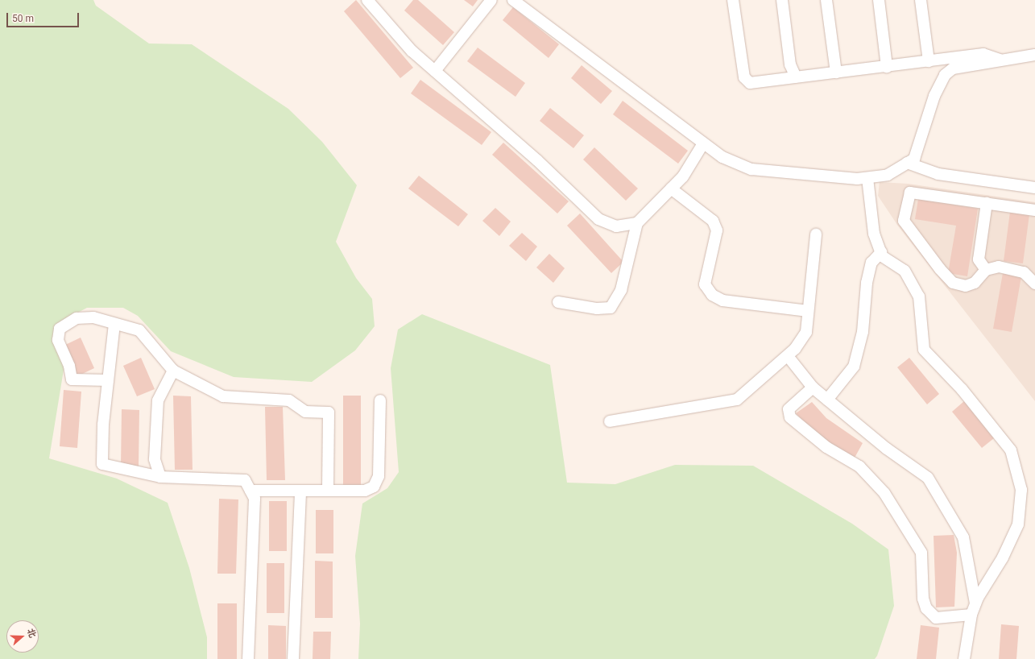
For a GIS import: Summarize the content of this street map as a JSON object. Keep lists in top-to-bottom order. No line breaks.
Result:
{"scale_bar":"50 m","north":"right"}
